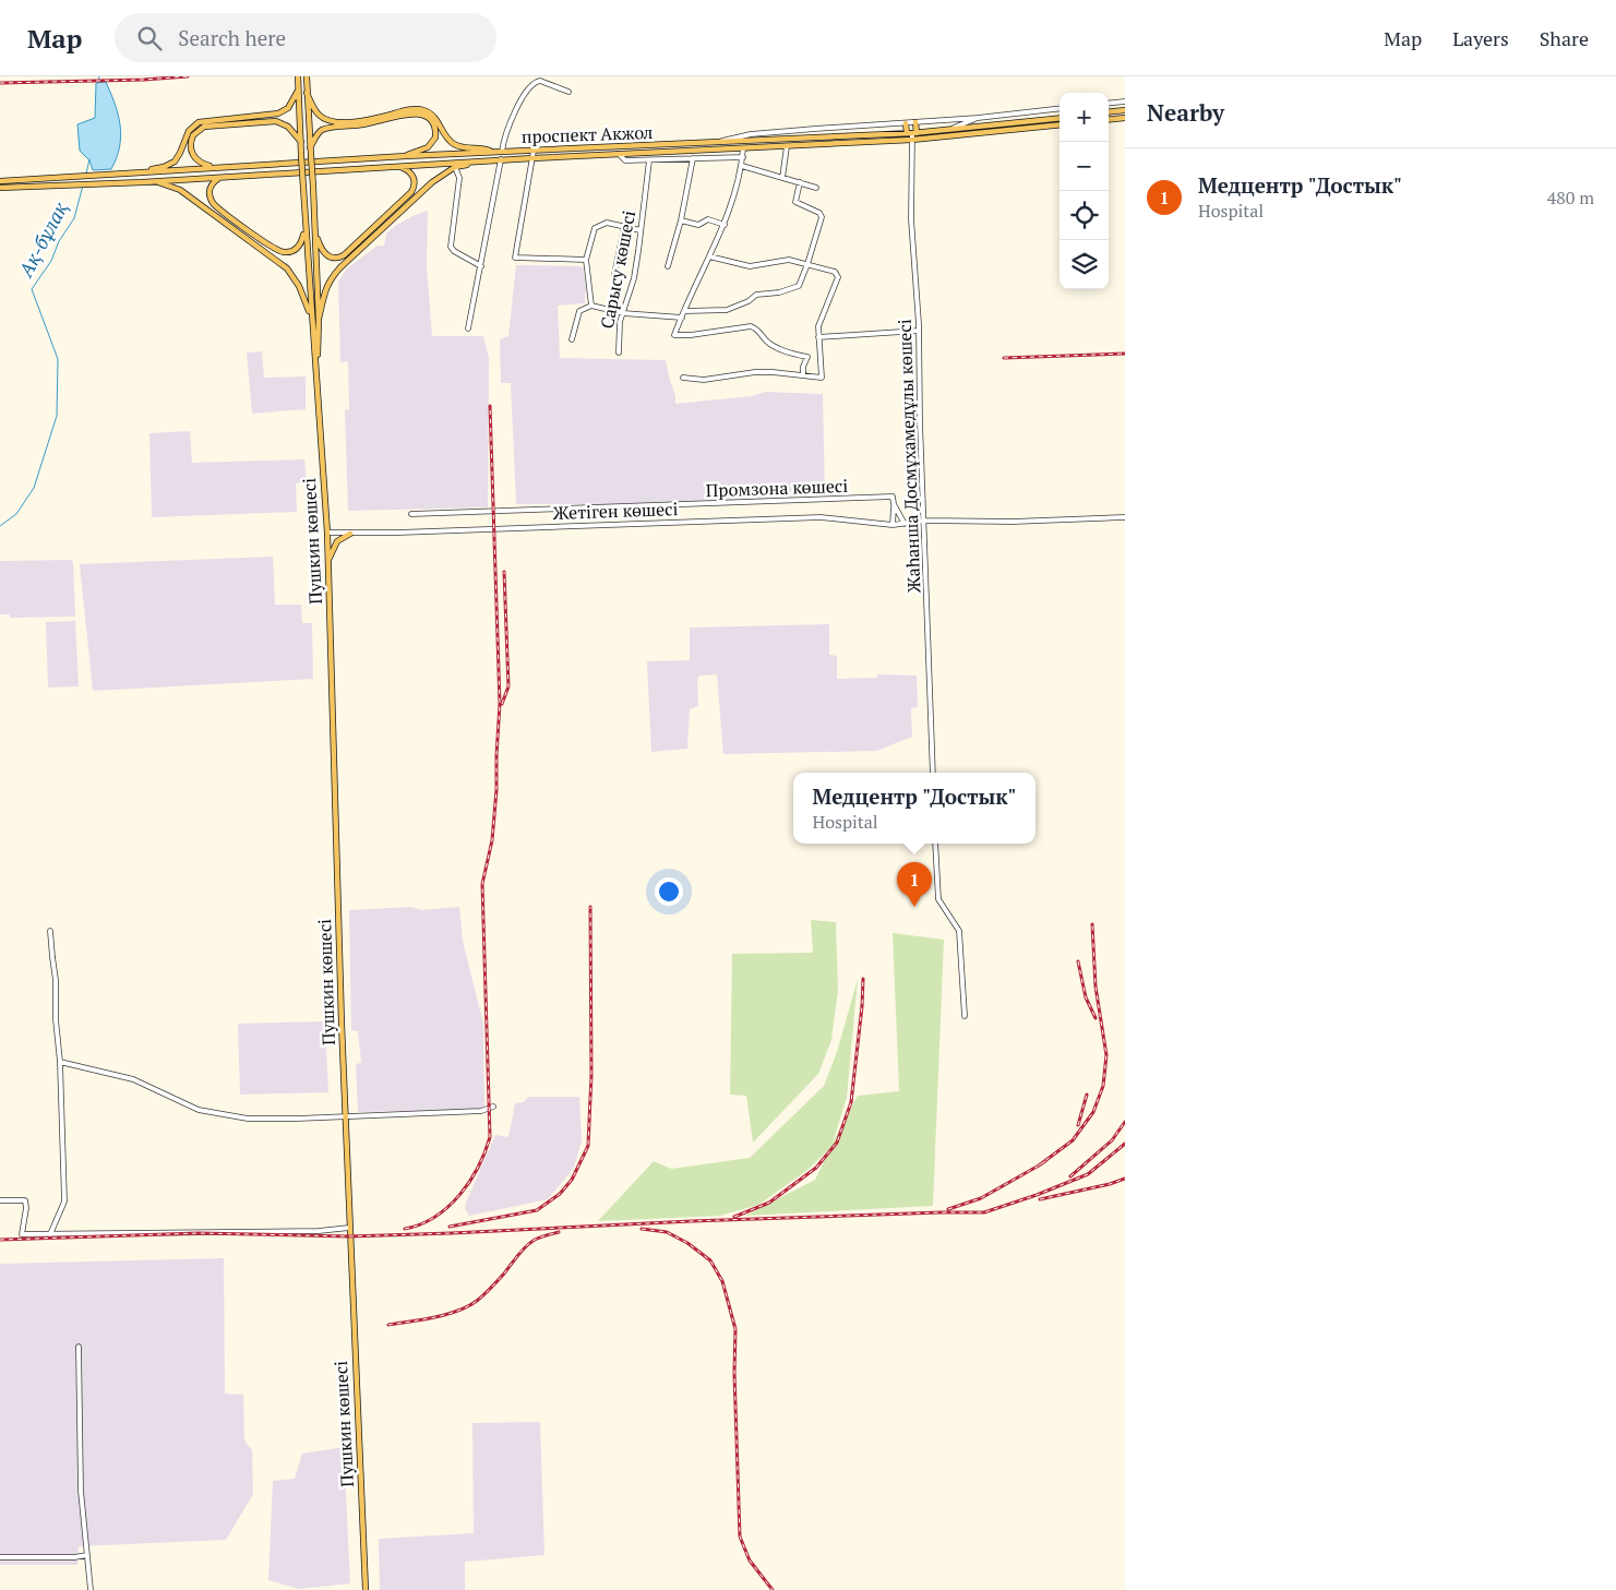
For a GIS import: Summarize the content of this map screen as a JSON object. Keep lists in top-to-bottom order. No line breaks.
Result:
{"streets":{"main road":["проспект Акжол","Пушкин көшесі"],"street":["Сарысу көшесі","Жаһанша Досмұхамедұлы көшесі","Промзона көшесі","Жетіген көшесі"]},"crossings":[["проспект Акжол","Жаһанша Досмұхамедұлы көшесі"],["Жаһанша Досмұхамедұлы көшесі","Жетіген көшесі"],["Жетіген көшесі","Пушкин көшесі"]],"water":["Ақ-бұлақ"],"page":{"header":"Map","search":"Search here","nav":["Map","Layers","Share"],"heading":"Nearby","map_buttons":["+","−"],"list":[{"mark":"1","name":"Медцентр \"Достык\"","note":"Hospital","value":"480 m"}],"popup":["Медцентр \"Достык\"","Hospital"],"pins":"1"}}
